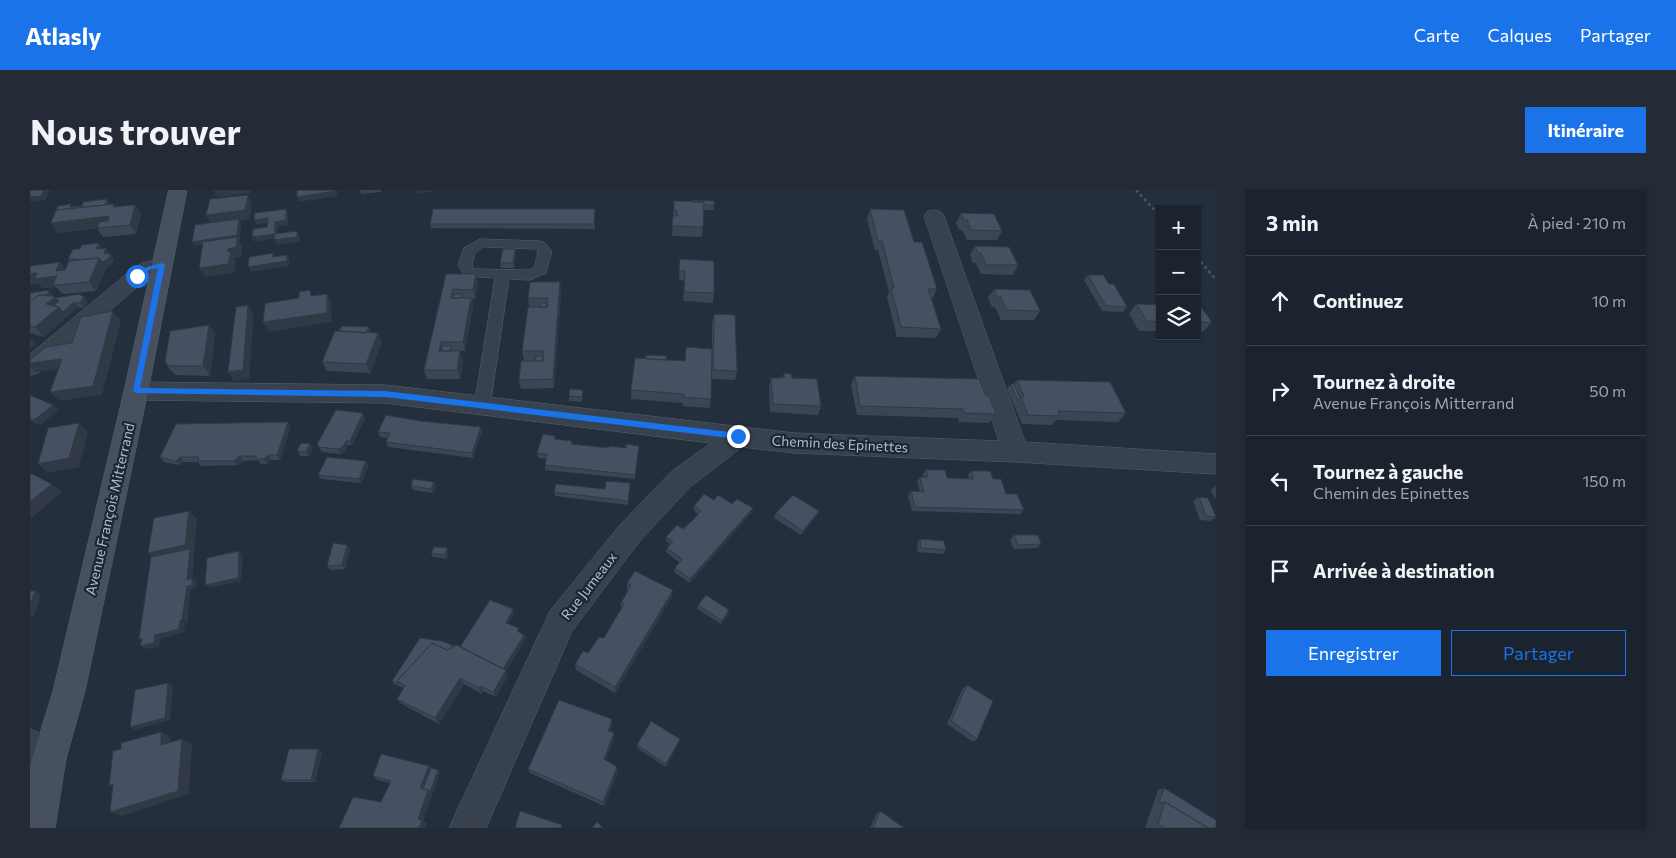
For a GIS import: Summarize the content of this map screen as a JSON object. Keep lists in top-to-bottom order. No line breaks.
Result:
{"streets":{"main road":["Avenue François Mitterrand"],"street":["Chemin des Epinettes","Rue Jumeaux"]},"crossings":[["Chemin des Epinettes","Avenue François Mitterrand"],["Chemin des Epinettes","Rue Jumeaux"]],"page":{"header":"Atlasly","nav":["Carte","Calques","Partager"],"buttons":["Itinéraire",["Enregistrer","Partager"]],"title":"Nous trouver","heading":["3 min","À pied · 210 m"],"map_buttons":["+","−"],"list":[["Continuez","10 m"],["Tournez à droite","Avenue François Mitterrand","50 m"],["Tournez à gauche","Chemin des Epinettes","150 m"],"Arrivée à destination"]}}
